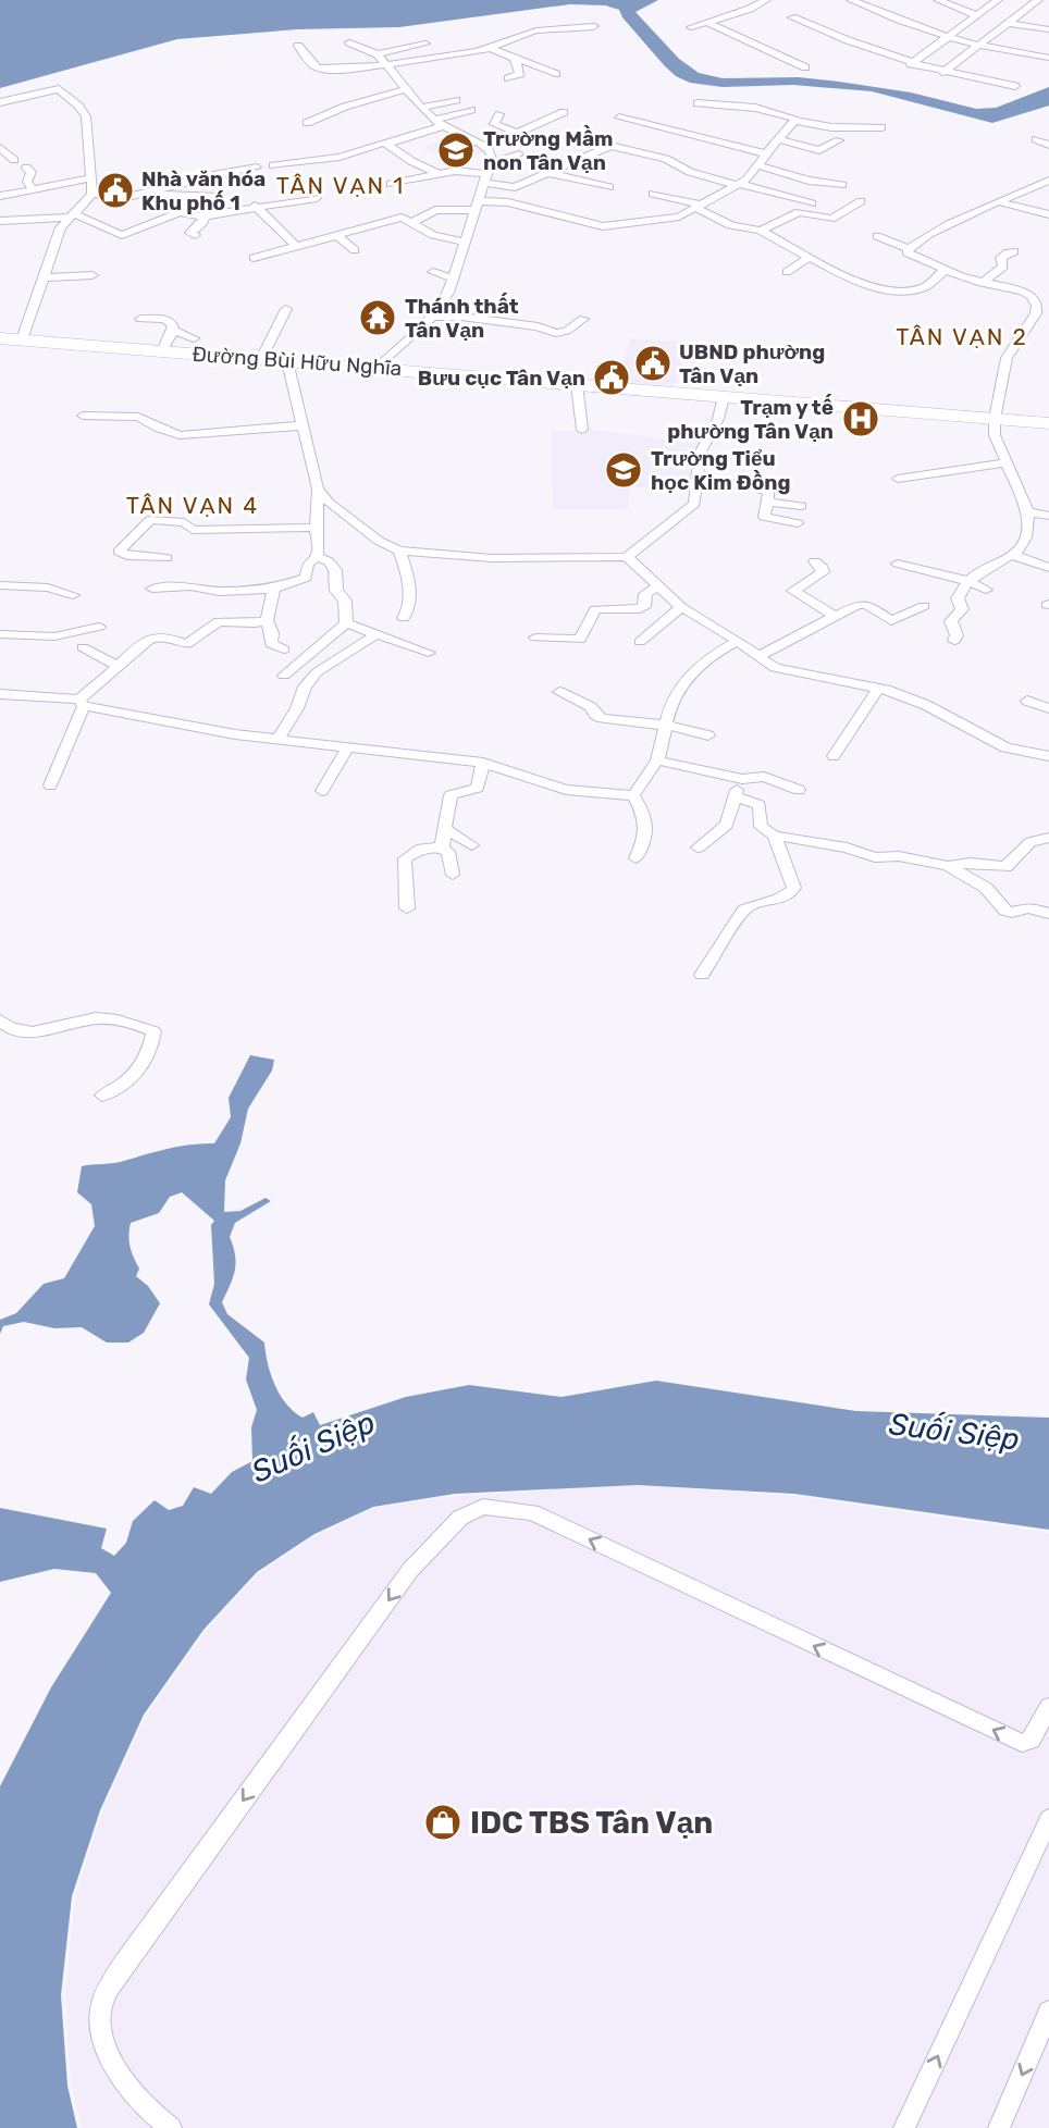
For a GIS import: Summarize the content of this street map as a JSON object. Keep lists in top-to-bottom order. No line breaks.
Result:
{"streets":{"main road":["Đường Bùi Hữu Nghĩa"]},"districts":["TÂN VẠN 1","TÂN VẠN 2","TÂN VẠN 4"],"water":["Suối Siệp"],"places":{"school or university":["Trường Mầm non Tân Vạn","Trường Tiểu học Kim Đồng"],"public building":["Nhà văn hóa Khu phố 1","UBND phường Tân Vạn","Bưu cục Tân Vạn"],"temple":["Thánh thất Tân Vạn"],"hospital":["Trạm y tế phường Tân Vạn"],"shop":["IDC TBS Tân Vạn"]}}
